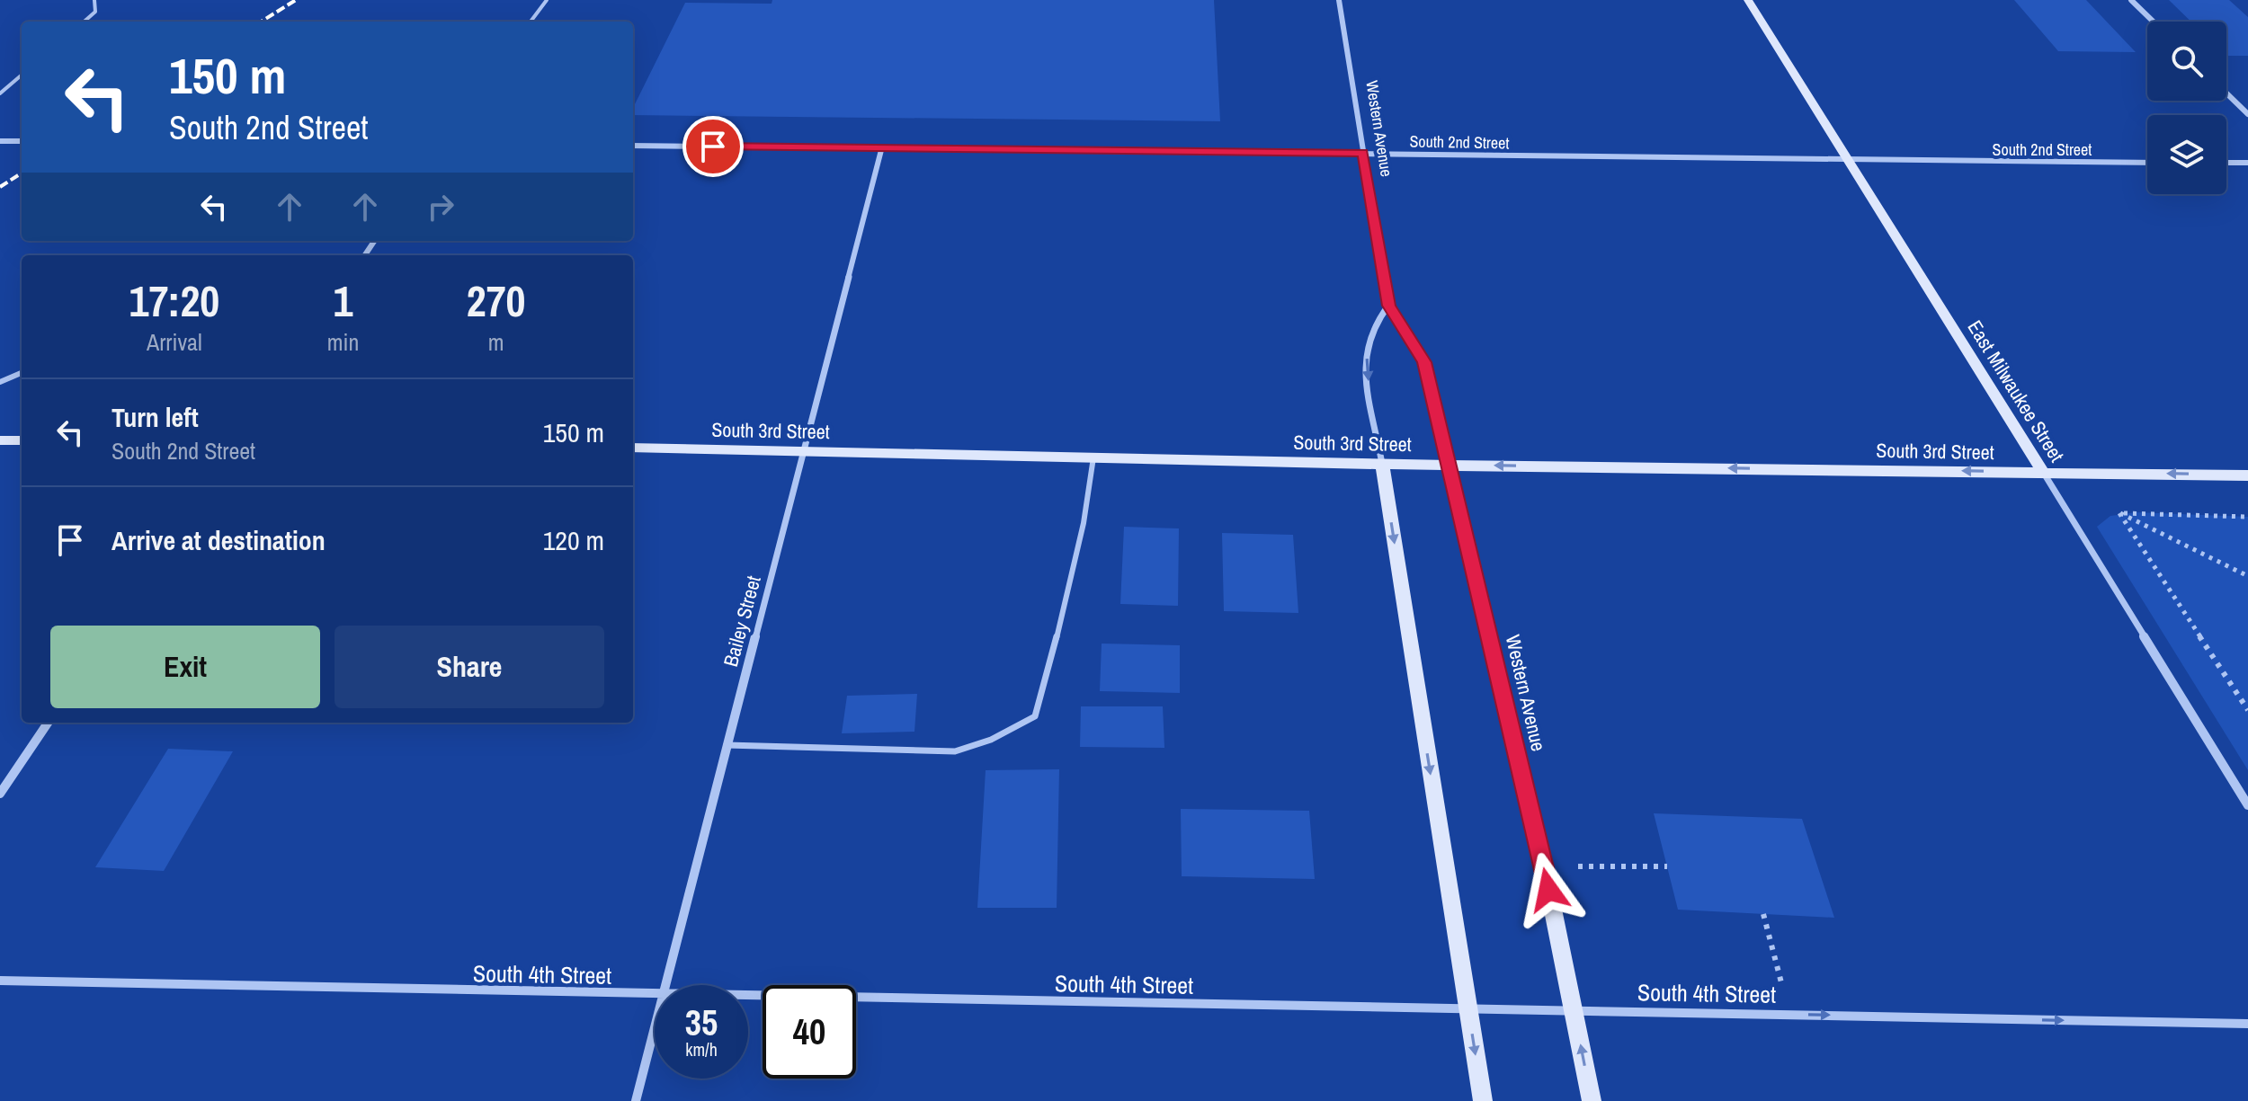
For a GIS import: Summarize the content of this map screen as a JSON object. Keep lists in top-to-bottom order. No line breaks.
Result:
{"streets":{"street":["Western Avenue","South 2nd Street","East Milwaukee Street","South 3rd Street","Bailey Street","South 4th Street"]},"crossings":[["Western Avenue","South 2nd Street"],["Western Avenue","South 3rd Street"],["Western Avenue","South 4th Street"],["South 2nd Street","East Milwaukee Street"],["South 2nd Street","Bailey Street"],["East Milwaukee Street","South 3rd Street"],["South 3rd Street","Bailey Street"]],"one_way":["South 3rd Street"],"page":{"turn":["150 m","South 2nd Street"],"eta":["17:20","Arrival","1","min","270","m"],"list":[{"name":"Turn left","note":"South 2nd Street","value":"150 m"},{"name":"Arrive at destination","value":"120 m"}],"buttons":["Exit","Share"],"speed":"35 km/h","limit":"40"}}
